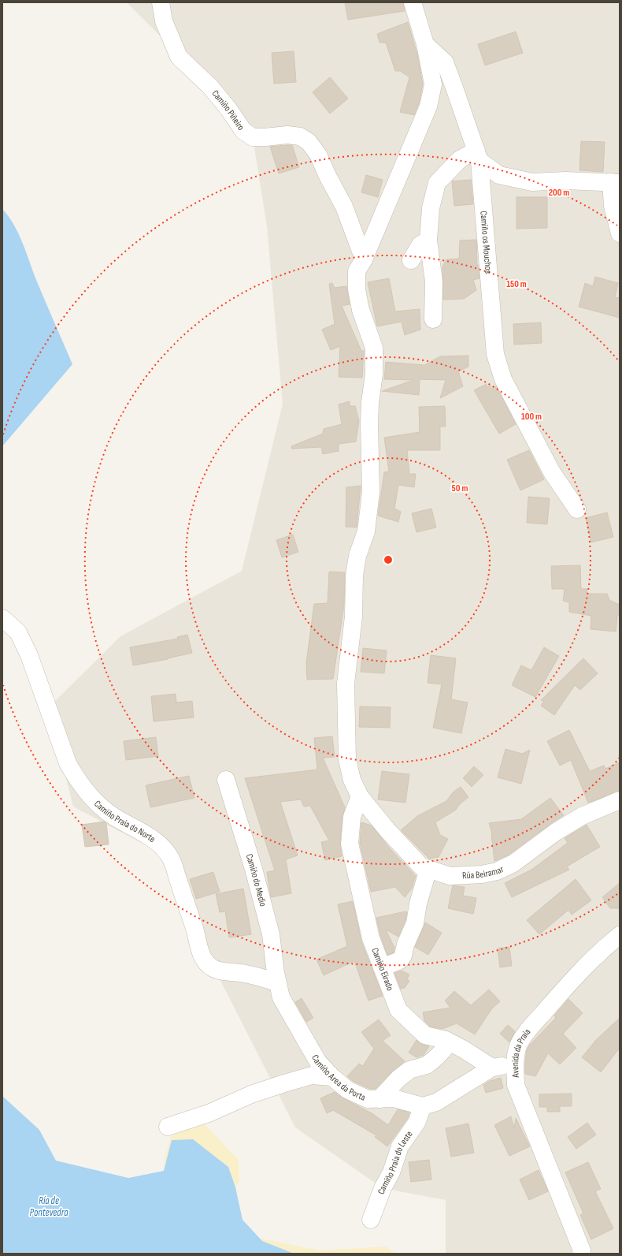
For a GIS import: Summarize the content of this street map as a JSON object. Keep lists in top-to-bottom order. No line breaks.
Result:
{"streets":{"street":["Camiño Piñeiro","Camiño os Mouchos","Camiño Praia do Norte","Rúa Beiramar","Camiño do Medio","Camiño Eirado","Avenida da Praia","Camiño Area da Porta","Camiño Praia do Leste"]},"crossings":[["Camiño Piñeiro","Rúa Beiramar"],["Camiño os Mouchos","Rúa Beiramar"],["Camiño Praia do Norte","Camiño do Medio"],["Camiño Praia do Norte","Camiño Area da Porta"],["Rúa Beiramar","Camiño Eirado"],["Camiño do Medio","Camiño Area da Porta"],["Camiño Area da Porta","Camiño Praia do Leste"]],"water":["Ría de Pontevedra"],"rings":["200 m","150 m","100 m","50 m"]}
